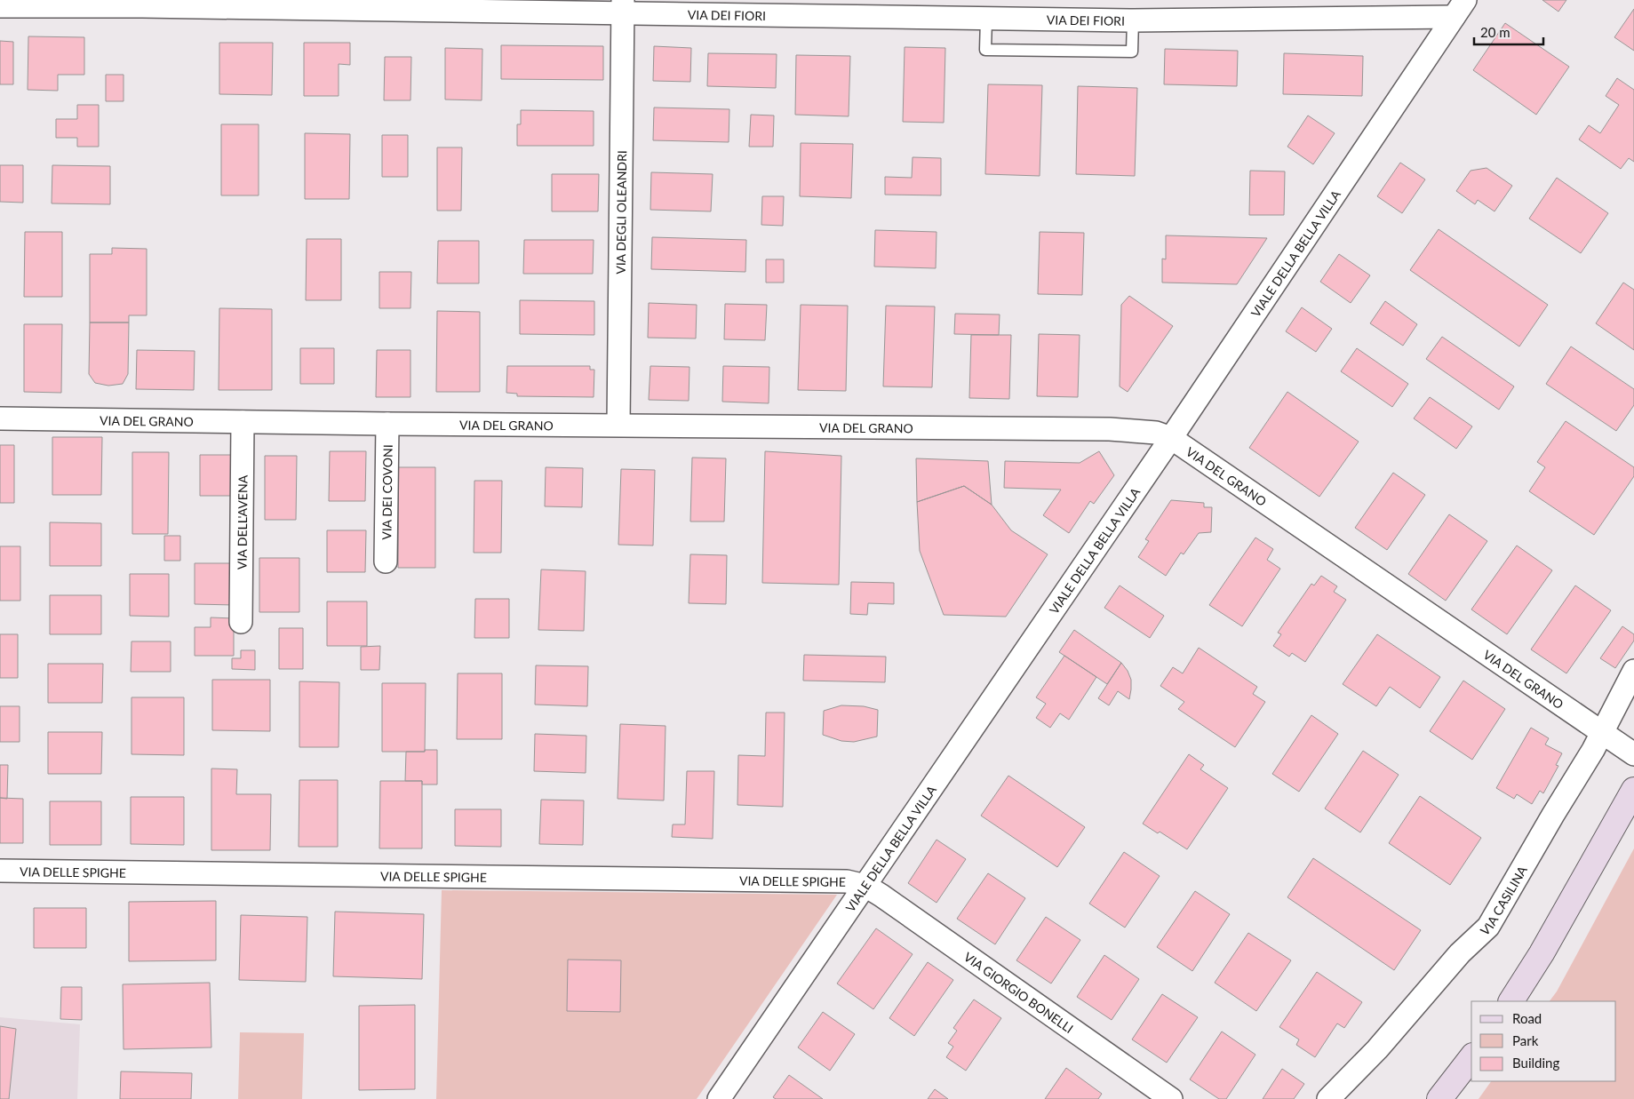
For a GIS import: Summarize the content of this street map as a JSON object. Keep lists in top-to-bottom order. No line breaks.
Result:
{"streets":{"street":["VIA DEI FIORI","VIA DEGLI OLEANDRI","VIALE DELLA BELLA VILLA","VIA DEL GRANO","VIA DEI COVONI","VIA DELL'AVENA","VIA DELLE SPIGHE","VIA CASILINA","VIA GIORGIO BONELLI"]},"crossings":[["VIA DEI FIORI","VIA DEGLI OLEANDRI"],["VIA DEI FIORI","VIALE DELLA BELLA VILLA"],["VIA DEGLI OLEANDRI","VIA DEL GRANO"],["VIALE DELLA BELLA VILLA","VIA DEL GRANO"],["VIALE DELLA BELLA VILLA","VIA DELLE SPIGHE"],["VIALE DELLA BELLA VILLA","VIA GIORGIO BONELLI"],["VIA DEL GRANO","VIA DEI COVONI"],["VIA DEL GRANO","VIA DELL'AVENA"],["VIA DEL GRANO","VIA CASILINA"],["VIA DELLE SPIGHE","VIA GIORGIO BONELLI"]],"legend":["Road","Park","Building"],"scale_bar":"20 m"}
